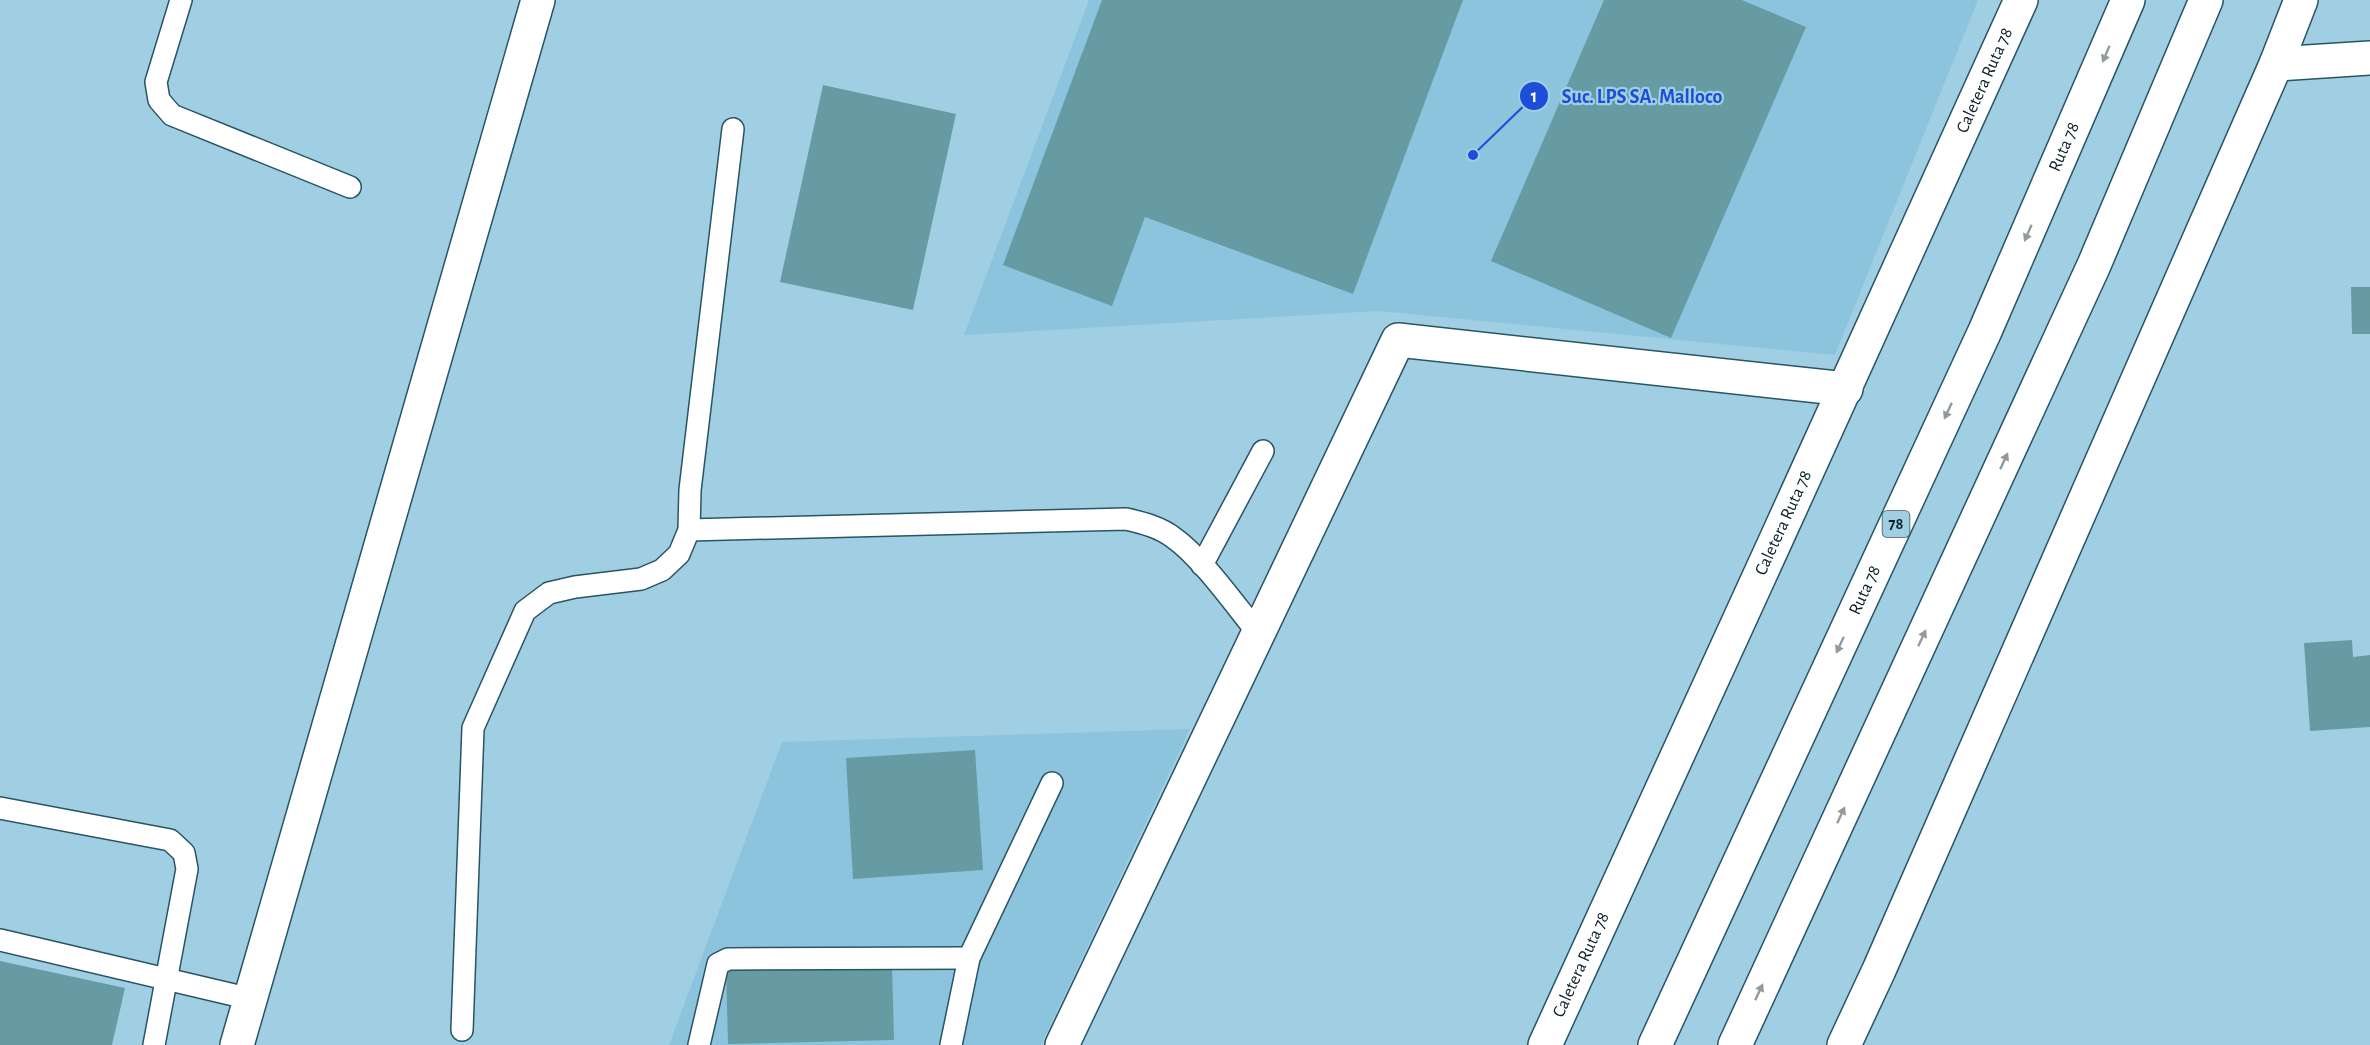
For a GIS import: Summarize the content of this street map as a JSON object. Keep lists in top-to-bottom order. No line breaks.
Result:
{"streets":{"main road":["Caletera Ruta 78","Ruta 78","78"]},"places":["Suc. LPS SA. Malloco"]}
